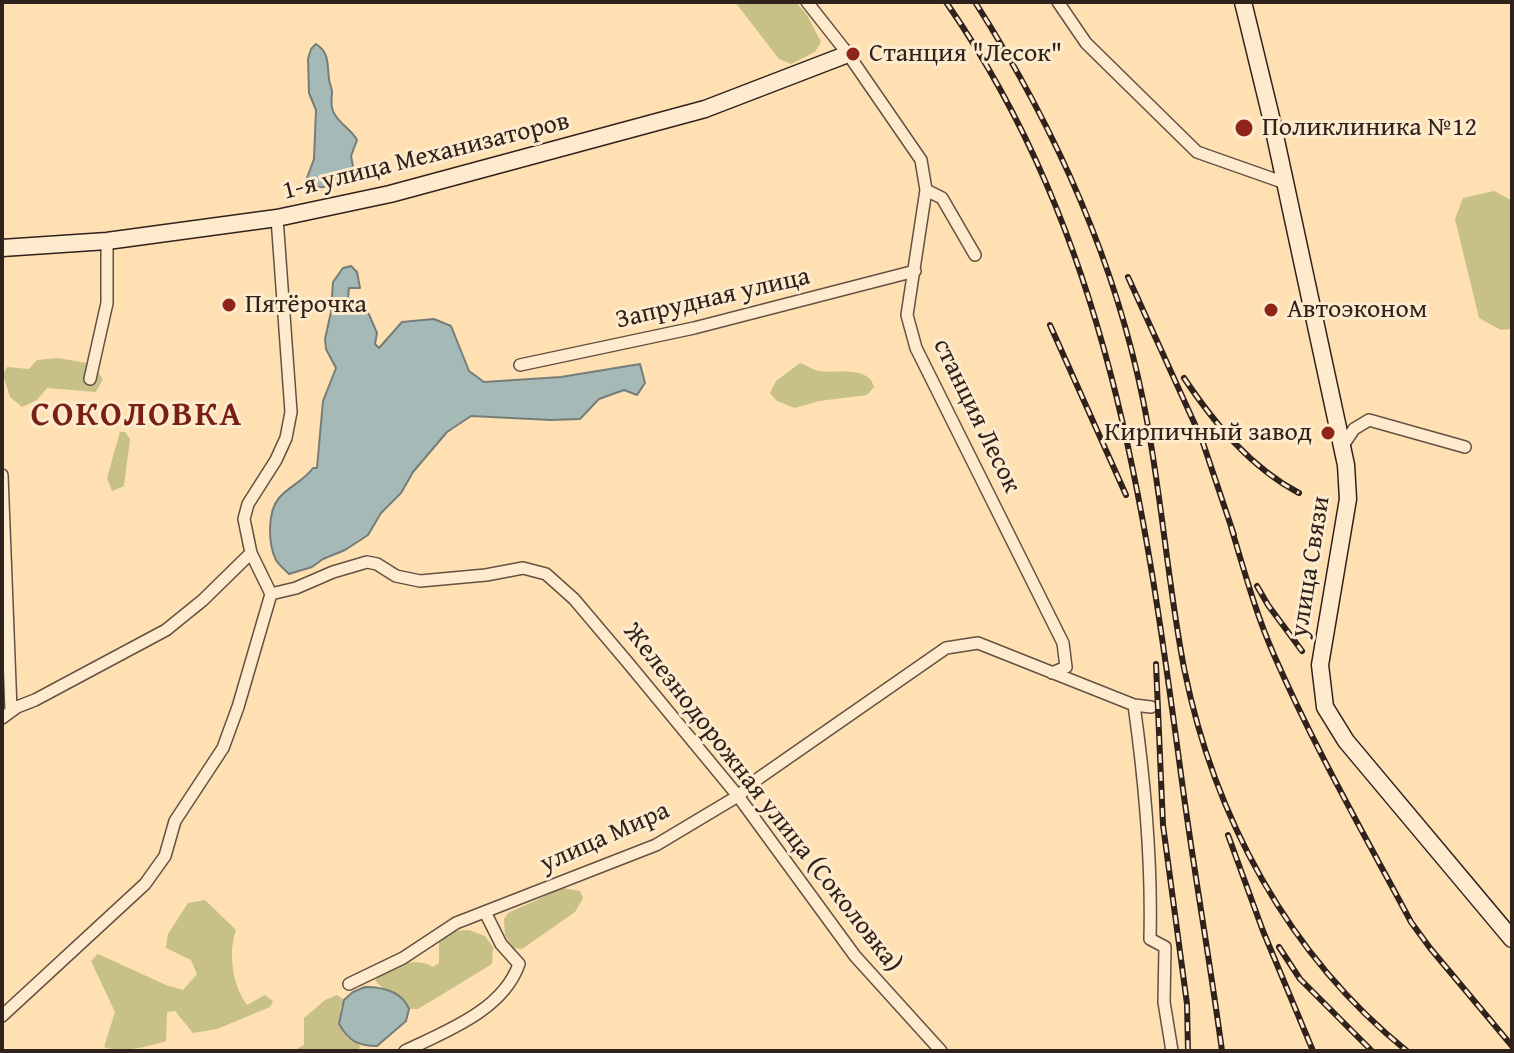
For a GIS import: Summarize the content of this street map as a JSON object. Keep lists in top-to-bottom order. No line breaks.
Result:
{"streets":{"street":["1-я улица Механизаторов","Запрудная улица","станция Лесок","улица Связи","Железнодорожная улица (Соколовка)","улица Мира"]},"crossings":[["1-я улица Механизаторов","станция Лесок"],["Запрудная улица","станция Лесок"],["станция Лесок","улица Мира"],["Железнодорожная улица (Соколовка)","улица Мира"]],"districts":["СОКОЛОВКА"],"places":["Станция \"Лесок\"","Поликлиника №12","Пятёрочка","Автоэконом","Кирпичный завод"]}
